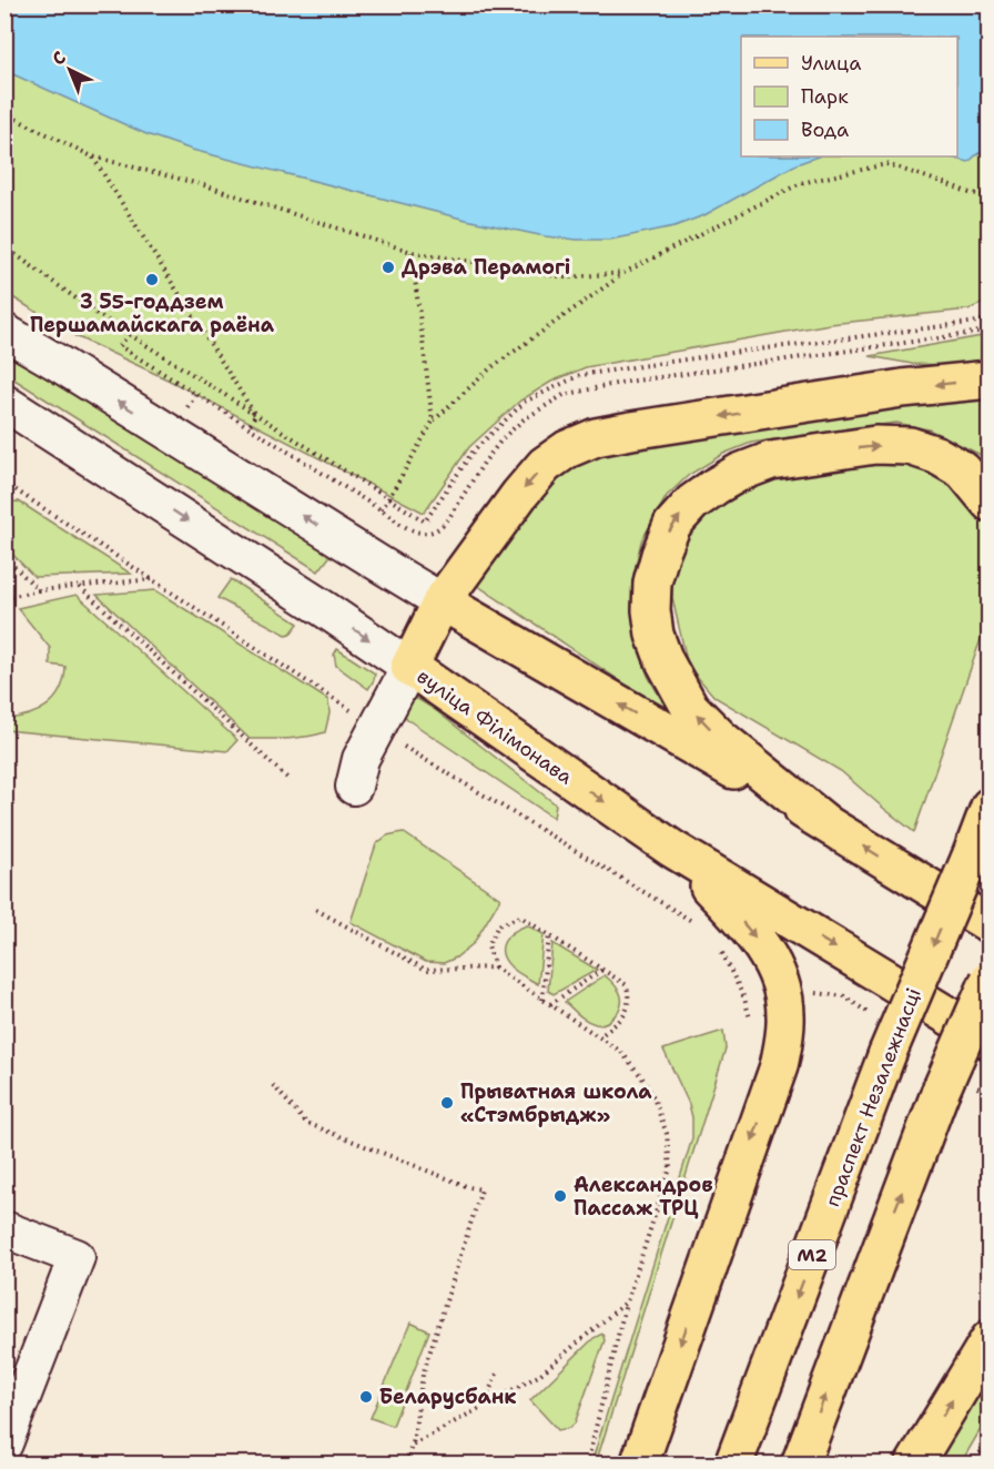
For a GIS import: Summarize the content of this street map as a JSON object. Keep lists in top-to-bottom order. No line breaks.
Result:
{"streets":{"main road":["вуліца Філімонава","праспект Незалежнасці","М2"]},"places":["Дрэва Перамогі","З 55-годдзем Першамайскага раёна","Прыватная школа «Стэмбрыдж»","Александров Пассаж ТРЦ","Беларусбанк"],"legend":["Улица","Парк","Вода"],"north":"top left"}
